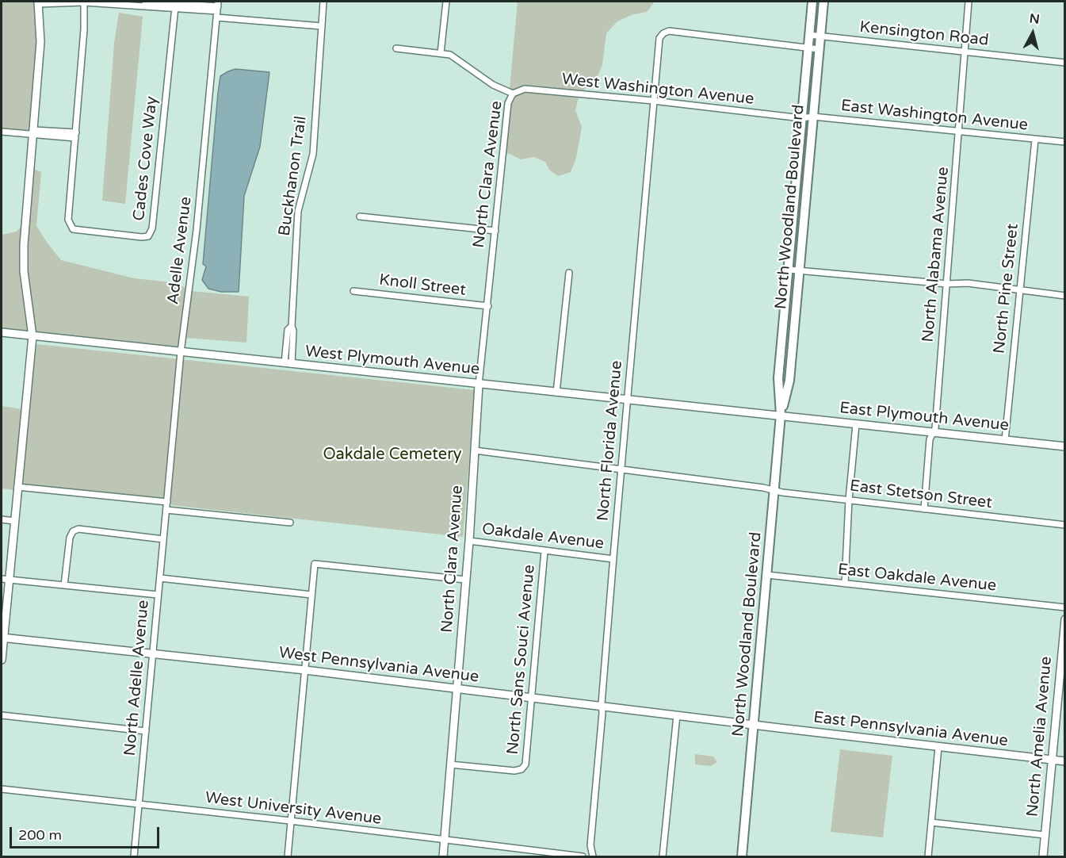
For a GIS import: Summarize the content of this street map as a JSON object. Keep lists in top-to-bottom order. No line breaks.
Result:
{"streets":{"main road":["North Woodland Boulevard"],"street":["Kensington Road","West Washington Avenue","East Washington Avenue","Cades Cove Way","North Clara Avenue","Buckhanon Trail","Adelle Avenue","North Alabama Avenue","Knoll Street","North Pine Street","West Plymouth Avenue","East Plymouth Avenue","North Florida Avenue","East Stetson Street","Oakdale Avenue","East Oakdale Avenue","North Sans Souci Avenue","West Pennsylvania Avenue","North Adelle Avenue","East Pennsylvania Avenue","North Amelia Avenue","West University Avenue"]},"crossings":[["Kensington Road","North Woodland Boulevard"],["Kensington Road","North Alabama Avenue"],["West Washington Avenue","East Washington Avenue"],["West Washington Avenue","North Clara Avenue"],["West Washington Avenue","North Woodland Boulevard"],["West Washington Avenue","North Florida Avenue"],["East Washington Avenue","North Woodland Boulevard"],["East Washington Avenue","North Alabama Avenue"],["East Washington Avenue","North Pine Street"],["North Clara Avenue","Knoll Street"],["North Clara Avenue","West Plymouth Avenue"],["North Clara Avenue","East Stetson Street"],["North Clara Avenue","Oakdale Avenue"],["North Clara Avenue","North Sans Souci Avenue"],["North Clara Avenue","West Pennsylvania Avenue"],["North Clara Avenue","West University Avenue"],["Buckhanon Trail","West Plymouth Avenue"],["North Woodland Boulevard","West Plymouth Avenue"],["North Woodland Boulevard","East Plymouth Avenue"],["North Woodland Boulevard","North Florida Avenue"],["North Woodland Boulevard","East Stetson Street"],["North Woodland Boulevard","East Oakdale Avenue"],["North Woodland Boulevard","West Pennsylvania Avenue"],["North Woodland Boulevard","East Pennsylvania Avenue"],["Adelle Avenue","West Plymouth Avenue"],["Adelle Avenue","North Adelle Avenue"],["North Alabama Avenue","East Plymouth Avenue"],["North Alabama Avenue","East Stetson Street"],["North Pine Street","East Plymouth Avenue"],["West Plymouth Avenue","East Plymouth Avenue"],["West Plymouth Avenue","North Florida Avenue"],["North Florida Avenue","East Stetson Street"],["North Florida Avenue","Oakdale Avenue"],["North Florida Avenue","West Pennsylvania Avenue"],["Oakdale Avenue","North Sans Souci Avenue"],["North Sans Souci Avenue","West Pennsylvania Avenue"],["West Pennsylvania Avenue","North Adelle Avenue"],["West Pennsylvania Avenue","East Pennsylvania Avenue"],["North Adelle Avenue","West University Avenue"],["East Pennsylvania Avenue","North Amelia Avenue"]],"parks":["Oakdale Cemetery"],"scale_bar":"200 m","north":"top"}
